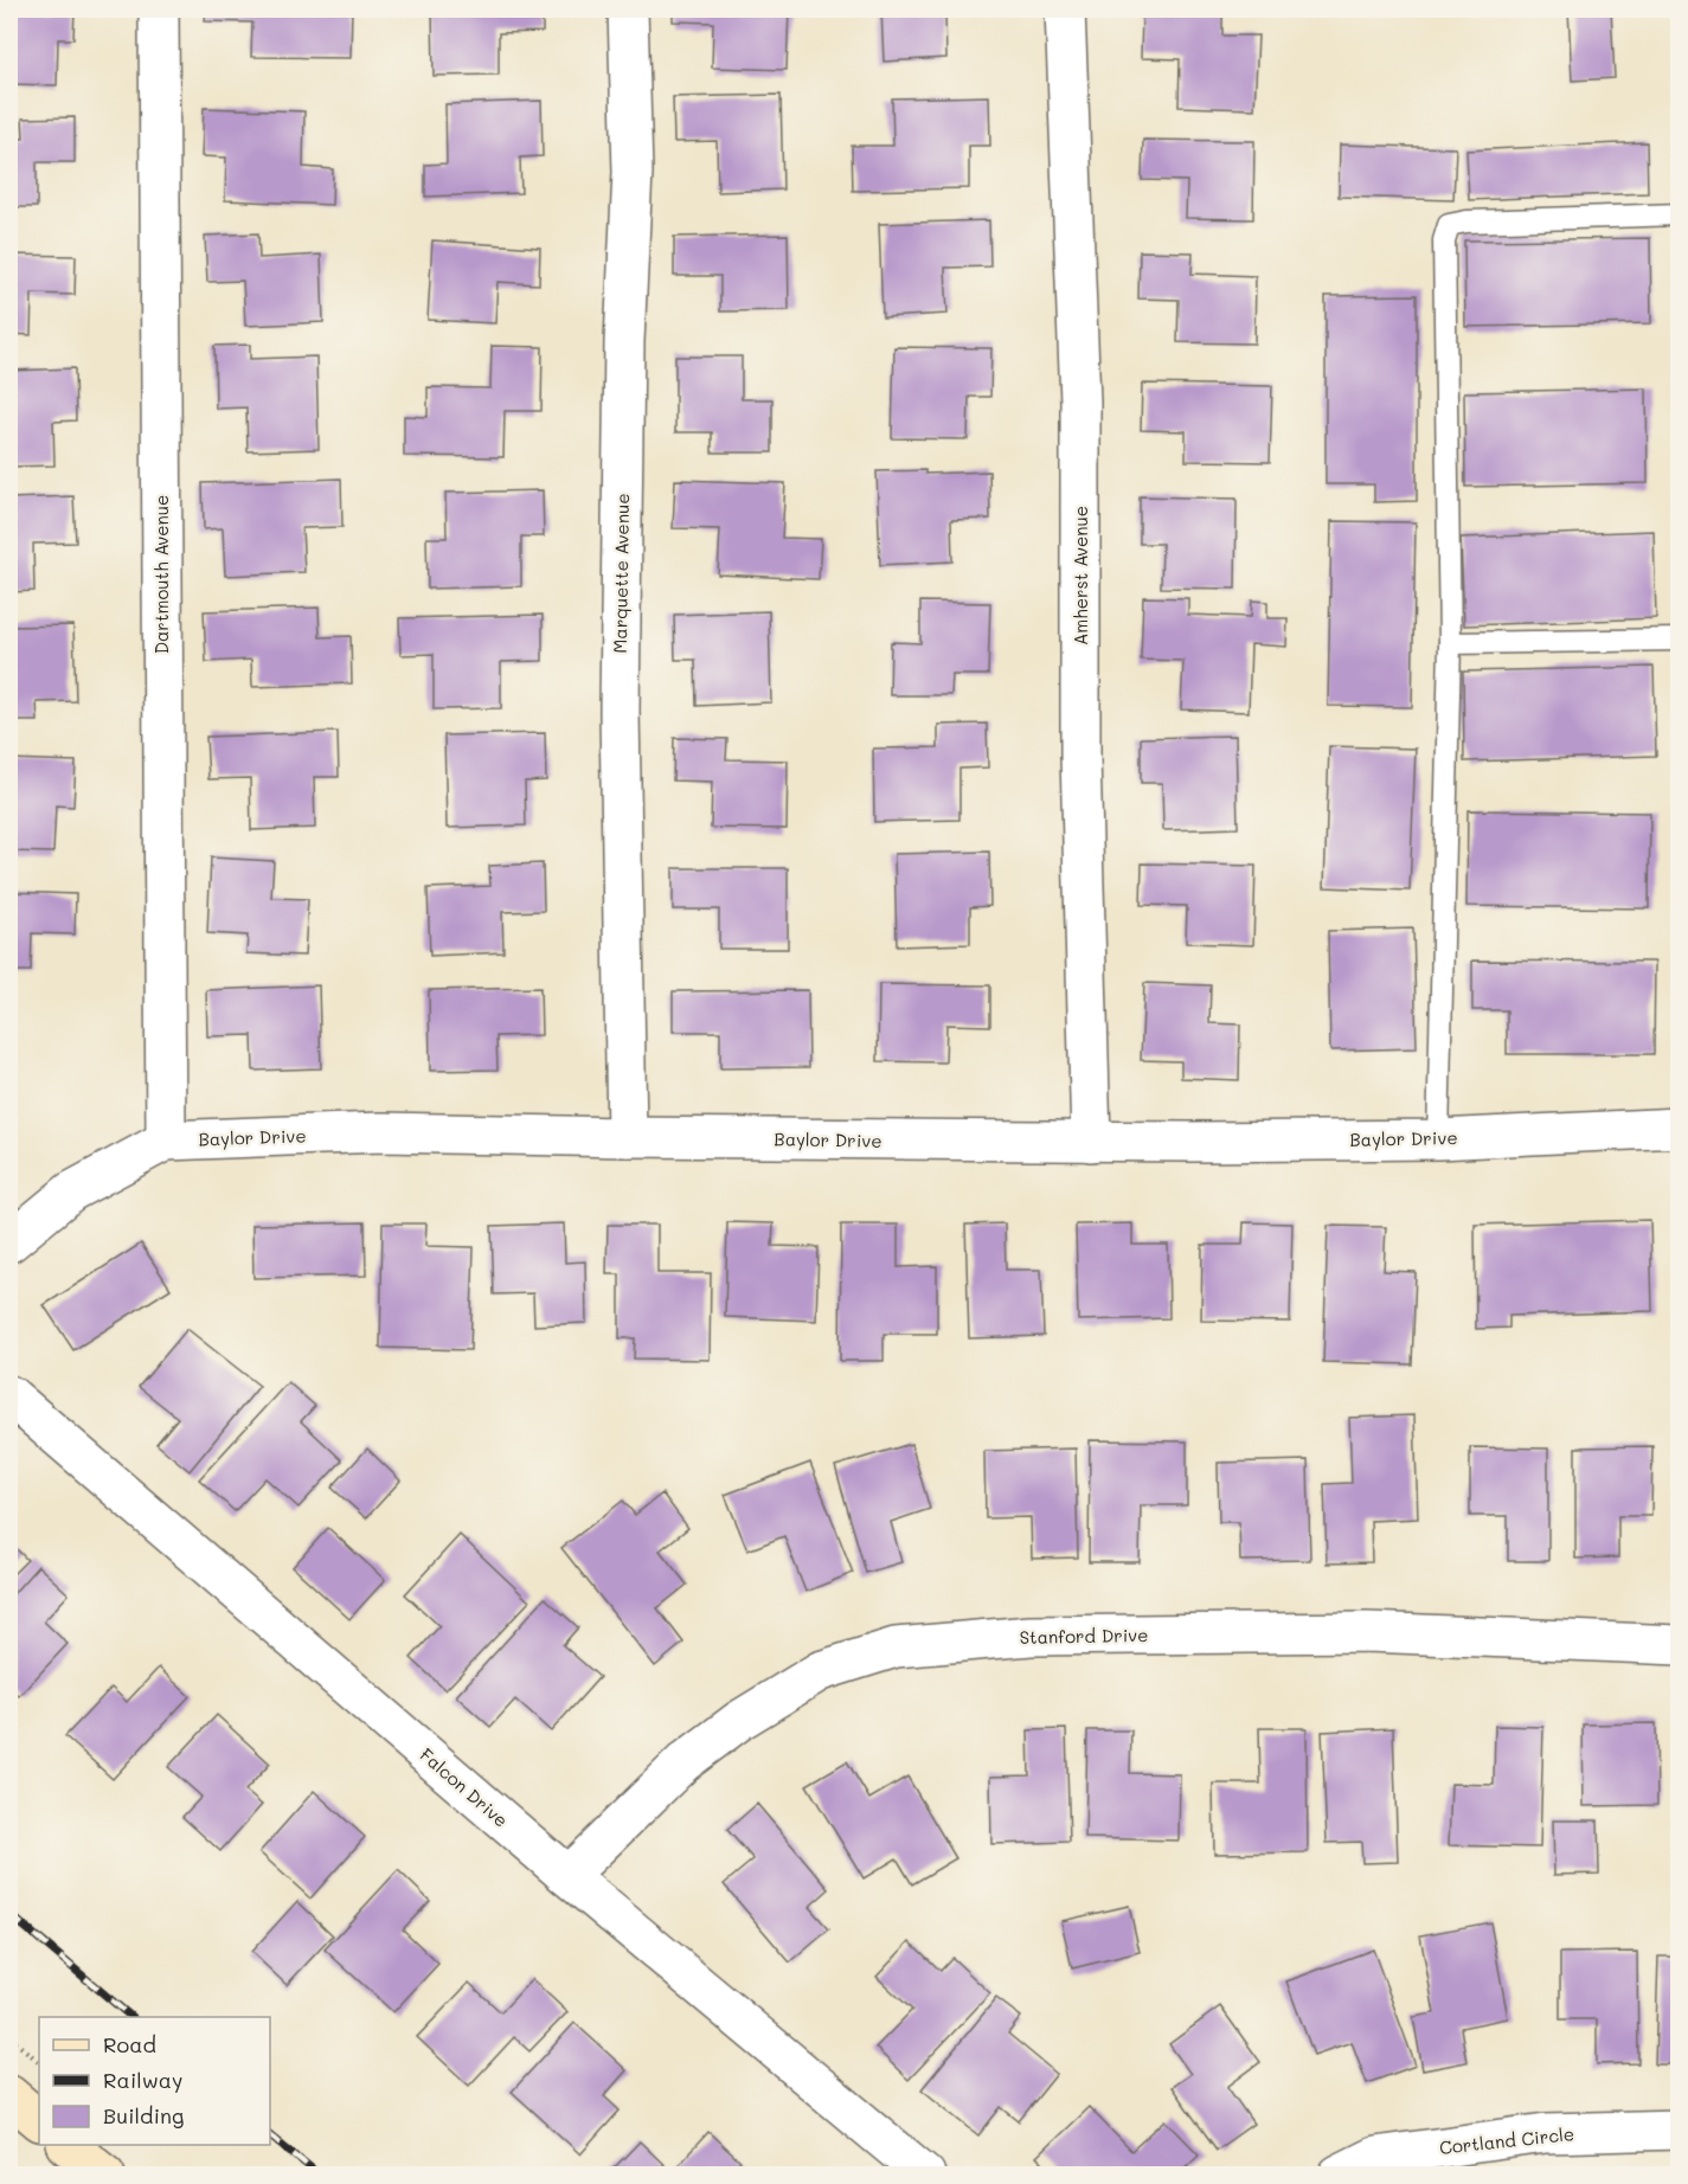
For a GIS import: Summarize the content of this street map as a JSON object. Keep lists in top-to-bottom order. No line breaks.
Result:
{"streets":{"street":["Marquette Avenue","Dartmouth Avenue","Amherst Avenue","Baylor Drive","Stanford Drive","Falcon Drive","Cortland Circle"]},"crossings":[["Marquette Avenue","Baylor Drive"],["Dartmouth Avenue","Baylor Drive"],["Amherst Avenue","Baylor Drive"],["Stanford Drive","Falcon Drive"]],"legend":["Road","Railway","Building"]}
